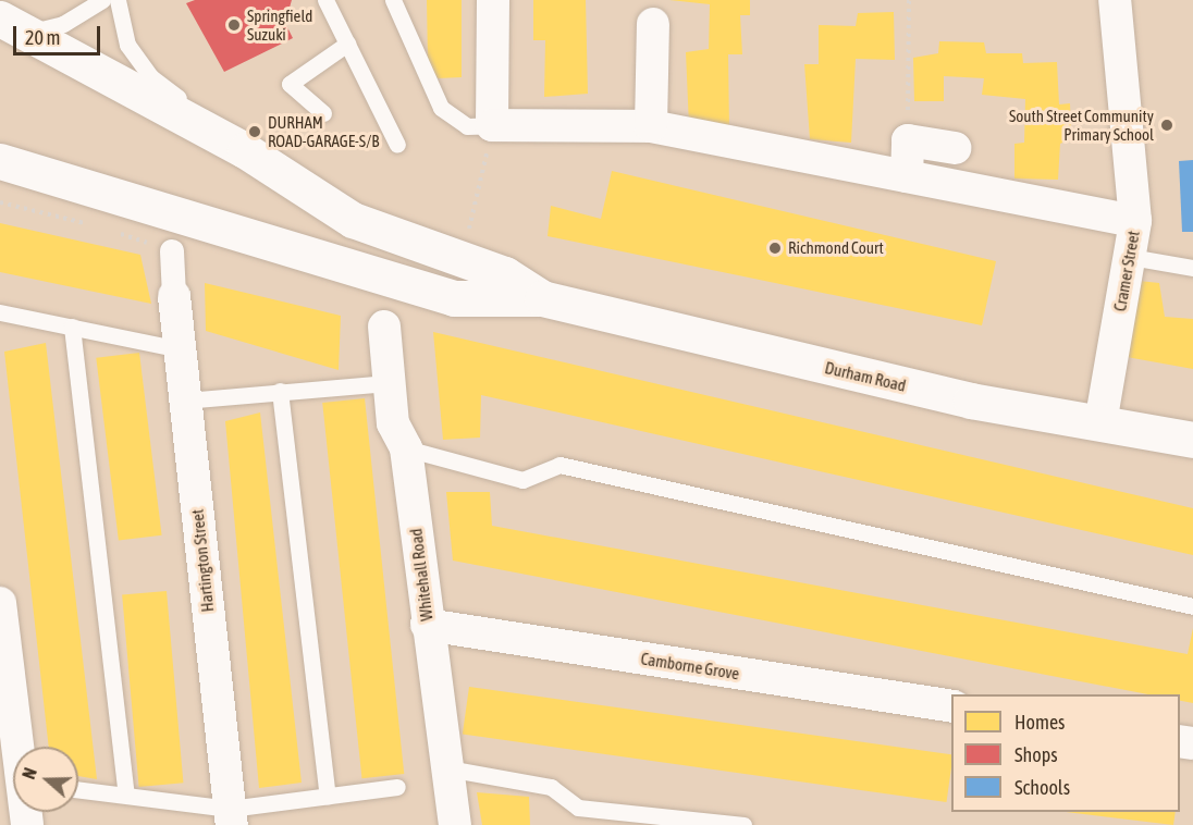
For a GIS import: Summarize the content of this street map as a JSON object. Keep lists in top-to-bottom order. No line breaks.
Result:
{"streets":{"main road":["Durham Road"],"street":["Cramer Street","Hartington Street","Whitehall Road","Camborne Grove"]},"crossings":[["Cramer Street","Durham Road"],["Whitehall Road","Camborne Grove"]],"places":["Springfield Suzuki","South Street Community Primary School","DURHAM ROAD-GARAGE-S/B","Richmond Court"],"legend":["Homes","Shops","Schools"],"scale_bar":"20 m","north":"left"}
